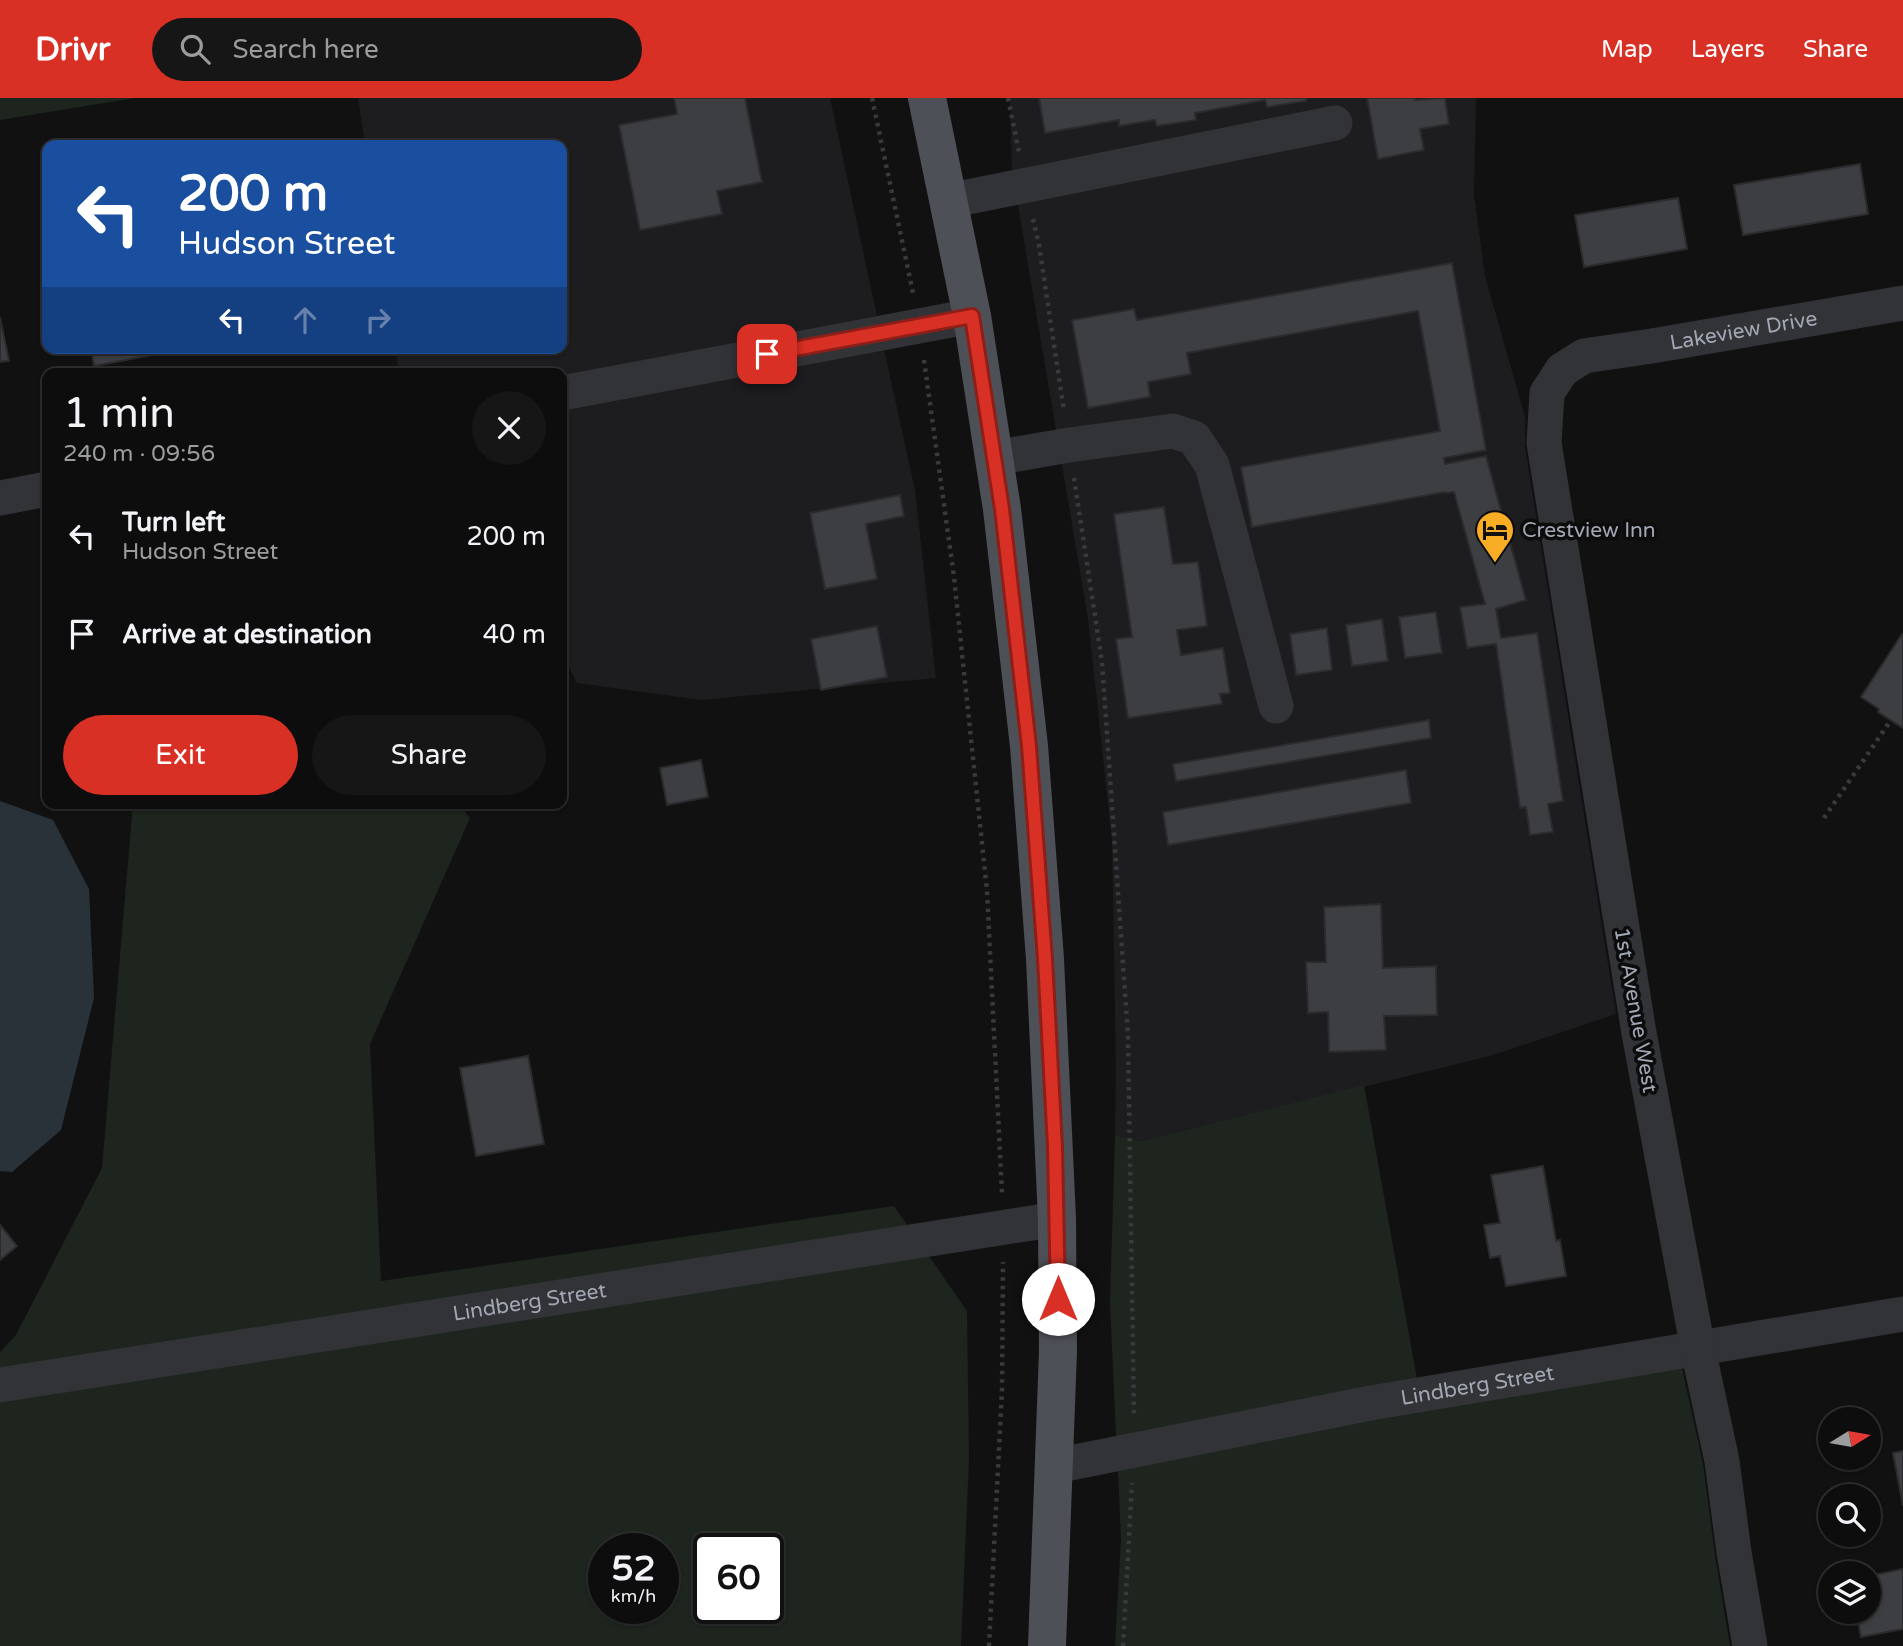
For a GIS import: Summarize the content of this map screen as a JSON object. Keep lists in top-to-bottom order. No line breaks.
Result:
{"streets":{"street":["Lakeview Drive","1st Avenue West","Lindberg Street"]},"crossings":[["Lakeview Drive","1st Avenue West"],["1st Avenue West","Lindberg Street"]],"places":{"hotel":["Crestview Inn"]},"north":"right","page":{"header":"Drivr","search":"Search here","nav":["Map","Layers","Share"],"turn":["200 m","Hudson Street"],"heading":["1 min","240 m · 09:56"],"list":[{"name":"Turn left","note":"Hudson Street","value":"200 m"},{"name":"Arrive at destination","value":"40 m"}],"buttons":["Exit","Share"],"speed":"52 km/h","limit":"60"}}
